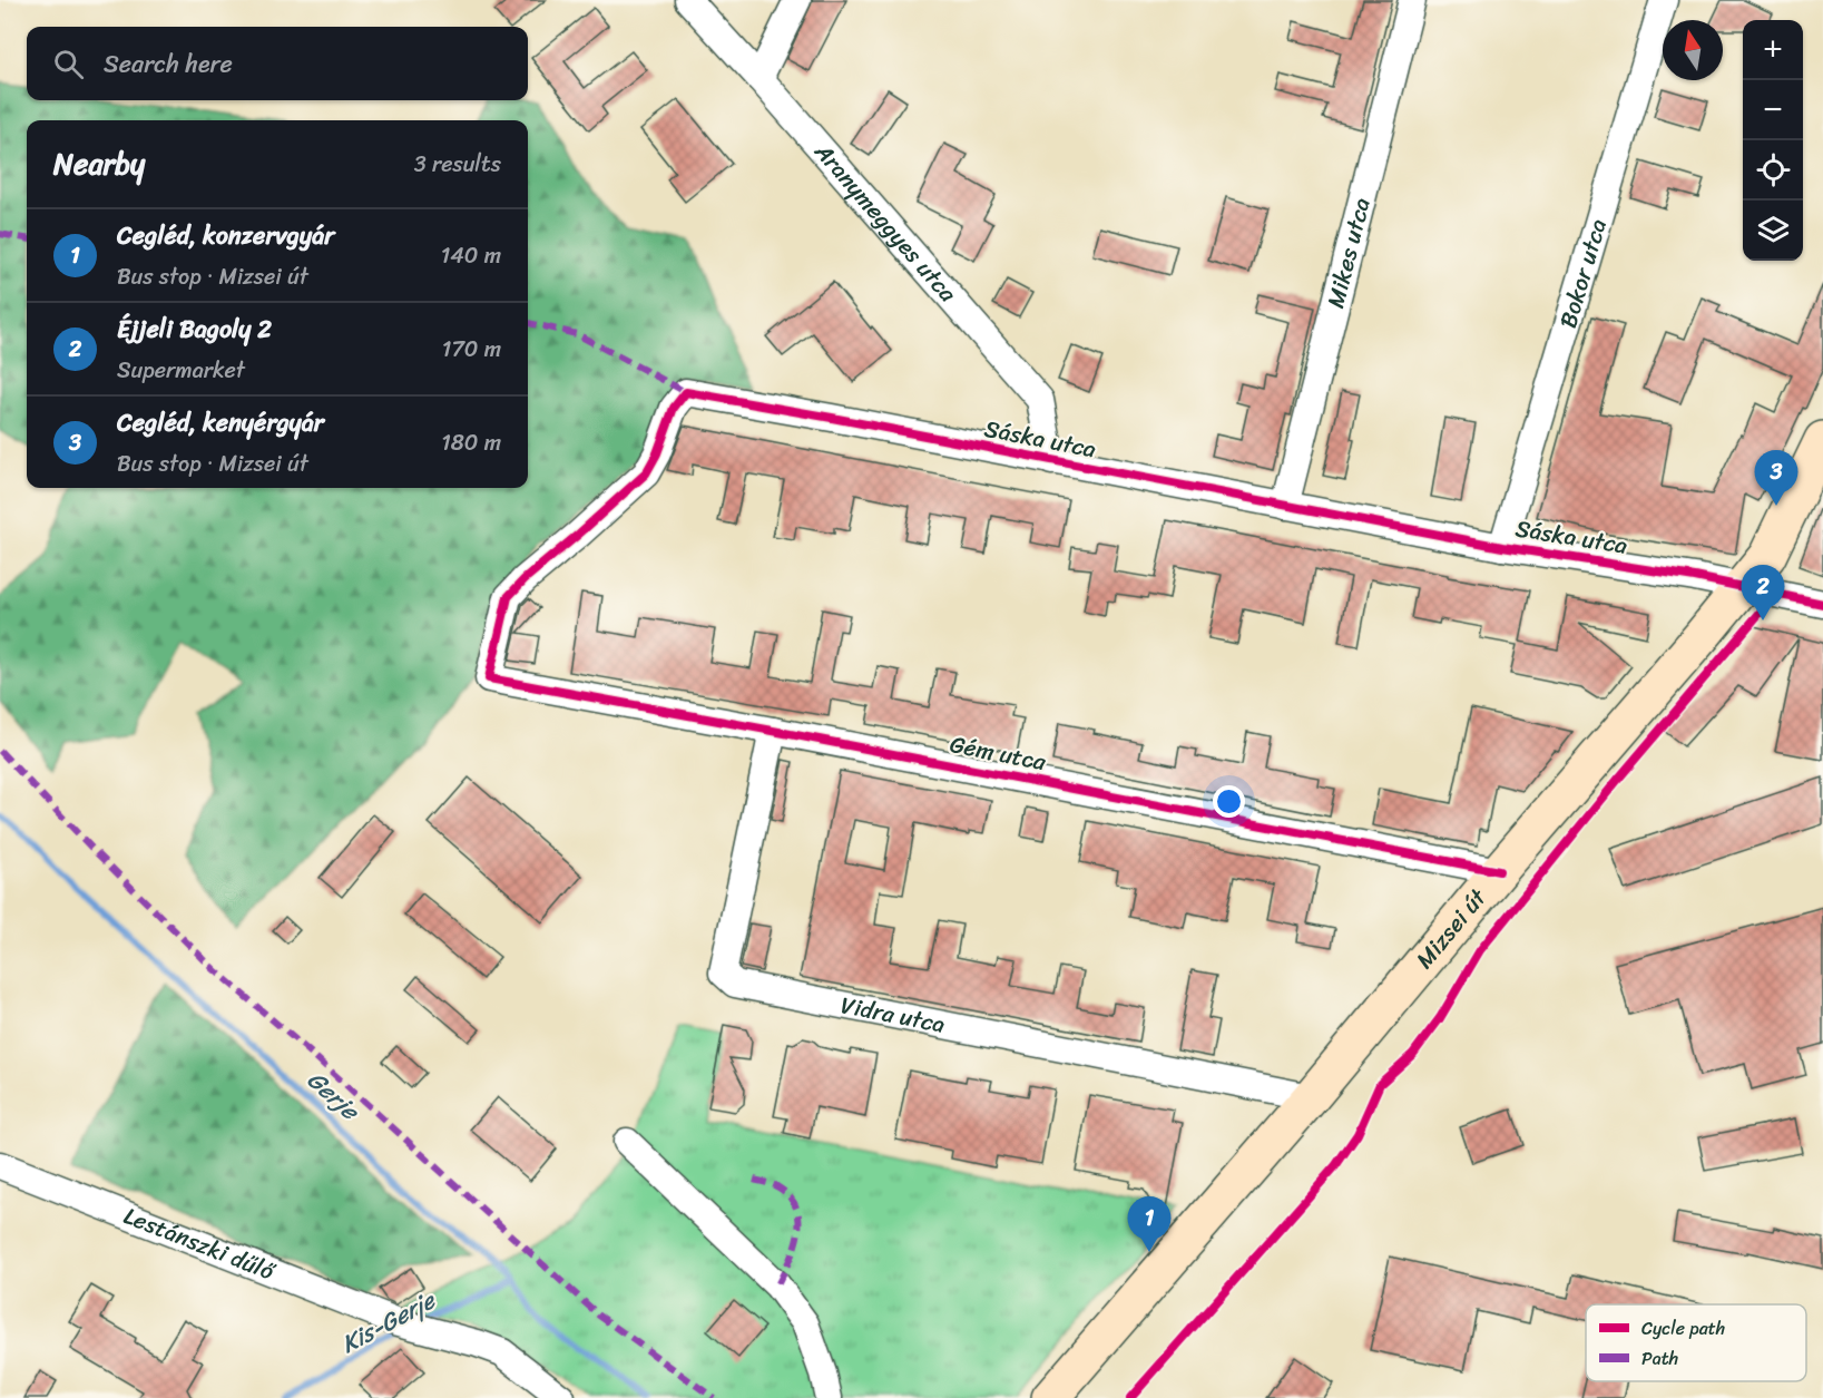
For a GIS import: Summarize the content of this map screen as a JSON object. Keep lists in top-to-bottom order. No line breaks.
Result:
{"streets":{"main road":["Mizsei út"],"street":["Aranymeggyes utca","Mikes utca","Bokor utca","Sáska utca","Gém utca","Vidra utca","Lestánszki dűlő"]},"crossings":[["Aranymeggyes utca","Sáska utca"],["Mikes utca","Sáska utca"],["Bokor utca","Sáska utca"],["Sáska utca","Gém utca"],["Sáska utca","Mizsei út"],["Gém utca","Mizsei út"],["Gém utca","Vidra utca"],["Mizsei út","Vidra utca"]],"water":["Gerje","Kis-Gerje"],"legend":["Cycle path","Path"],"north":"top","page":{"map_buttons":["+","−"],"search":"Search here","heading":["Nearby","3 results"],"list":[{"mark":"1","name":"Cegléd, konzervgyár","note":"Bus stop · Mizsei út","value":"140 m"},{"mark":"2","name":"Éjjeli Bagoly 2","note":"Supermarket","value":"170 m"},{"mark":"3","name":"Cegléd, kenyérgyár","note":"Bus stop · Mizsei út","value":"180 m"}],"pins":["3","2","1"]}}
